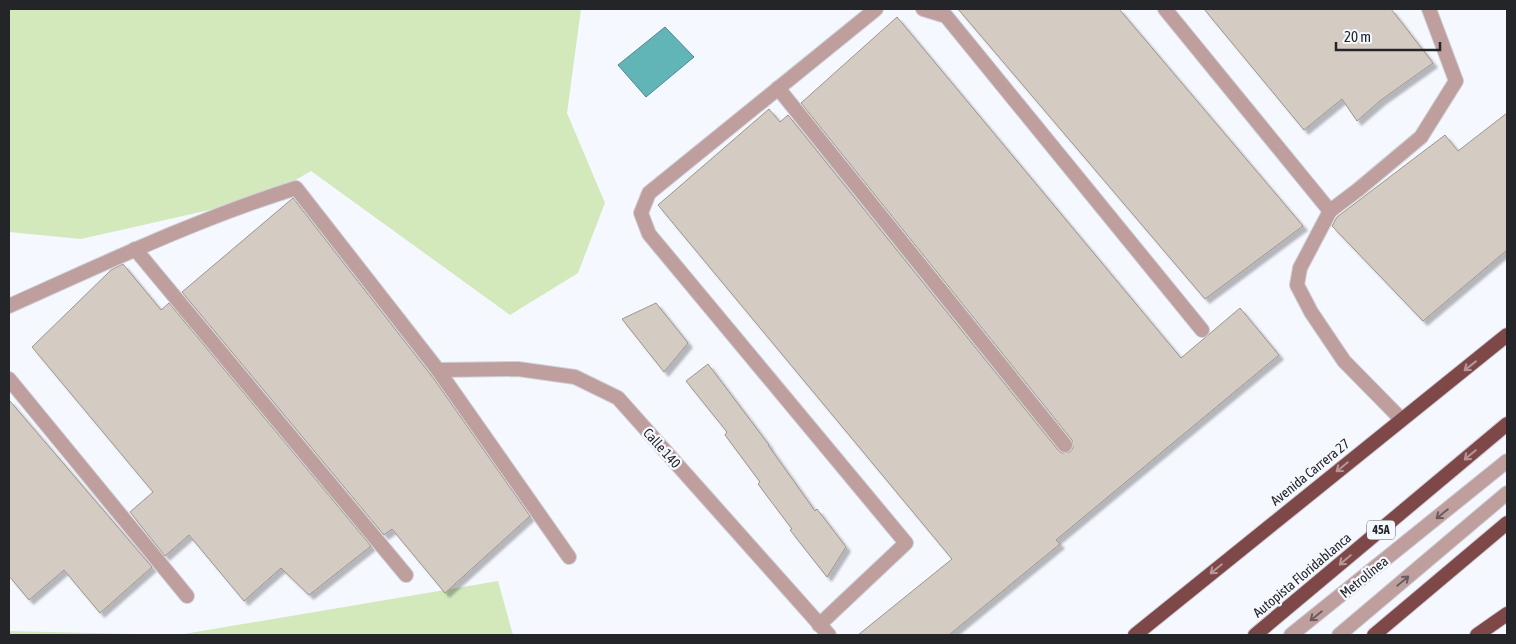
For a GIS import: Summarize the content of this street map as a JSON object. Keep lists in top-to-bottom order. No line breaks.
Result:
{"streets":{"highway":["Avenida Carrera 27","45A","Autopista Floridablanca"],"street":["Calle 140","Metrolínea"]},"one_way":["Avenida Carrera 27"],"scale_bar":"20 m"}
